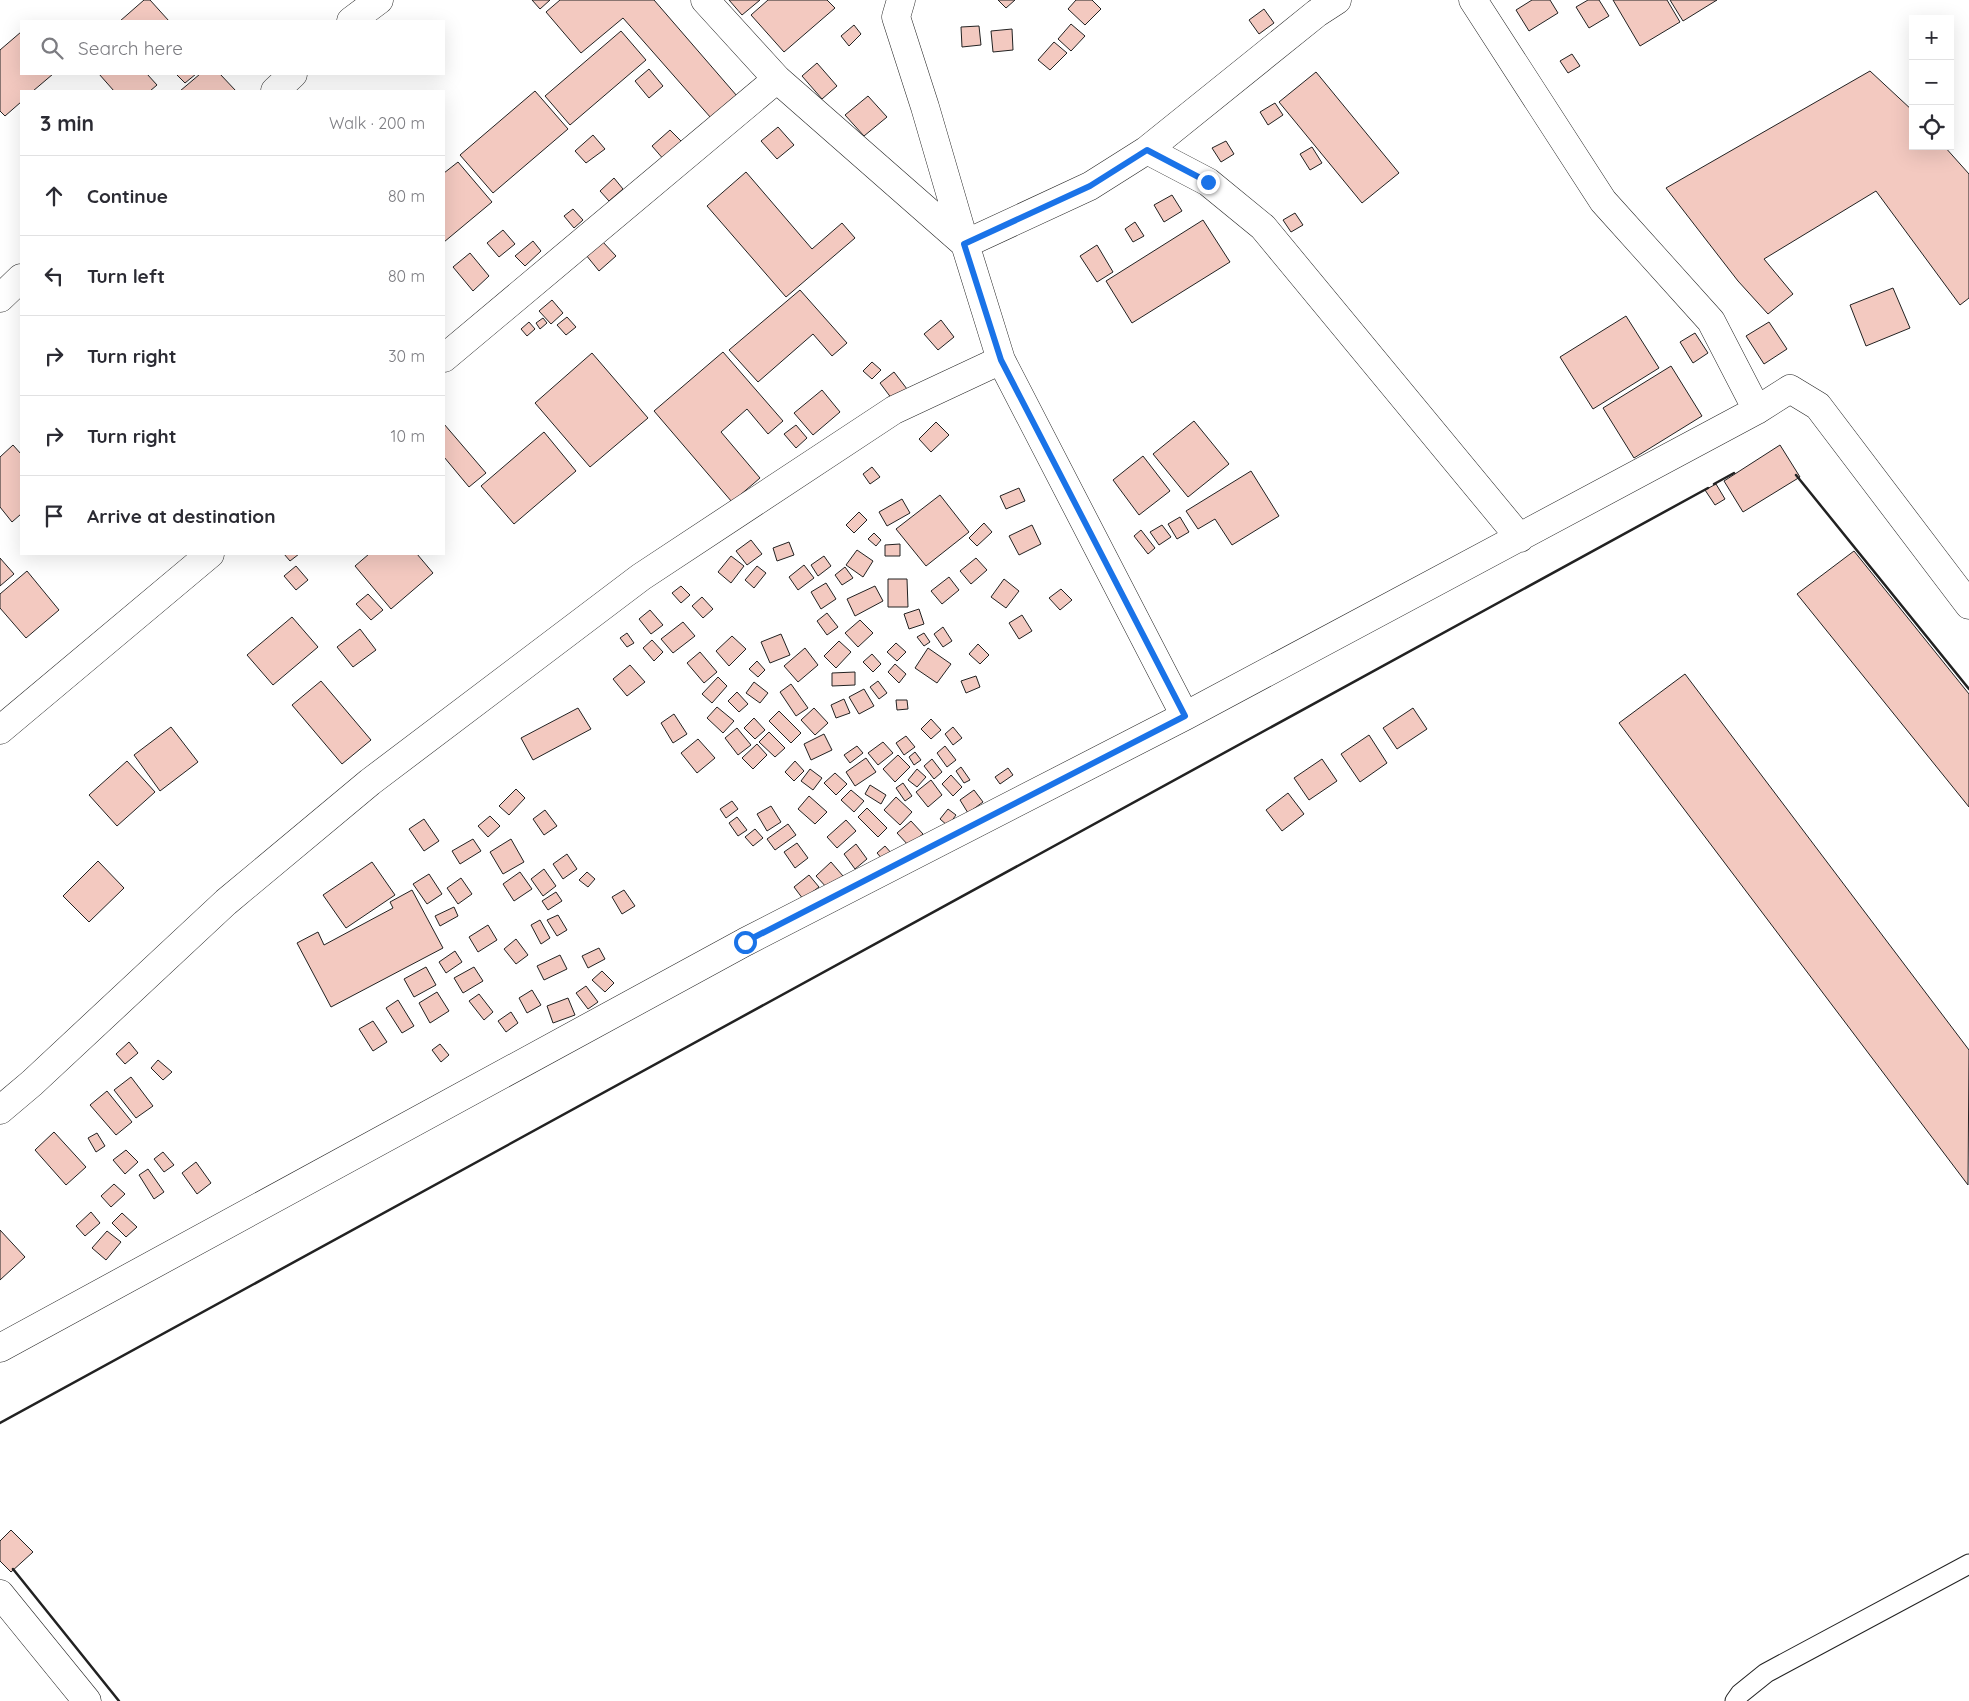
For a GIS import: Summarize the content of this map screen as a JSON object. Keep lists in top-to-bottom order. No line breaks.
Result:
{"page":{"map_buttons":["+","−"],"search":"Search here","heading":["3 min","Walk · 200 m"],"list":[["Continue","80 m"],["Turn left","80 m"],["Turn right","30 m"],["Turn right","10 m"],"Arrive at destination"]}}
